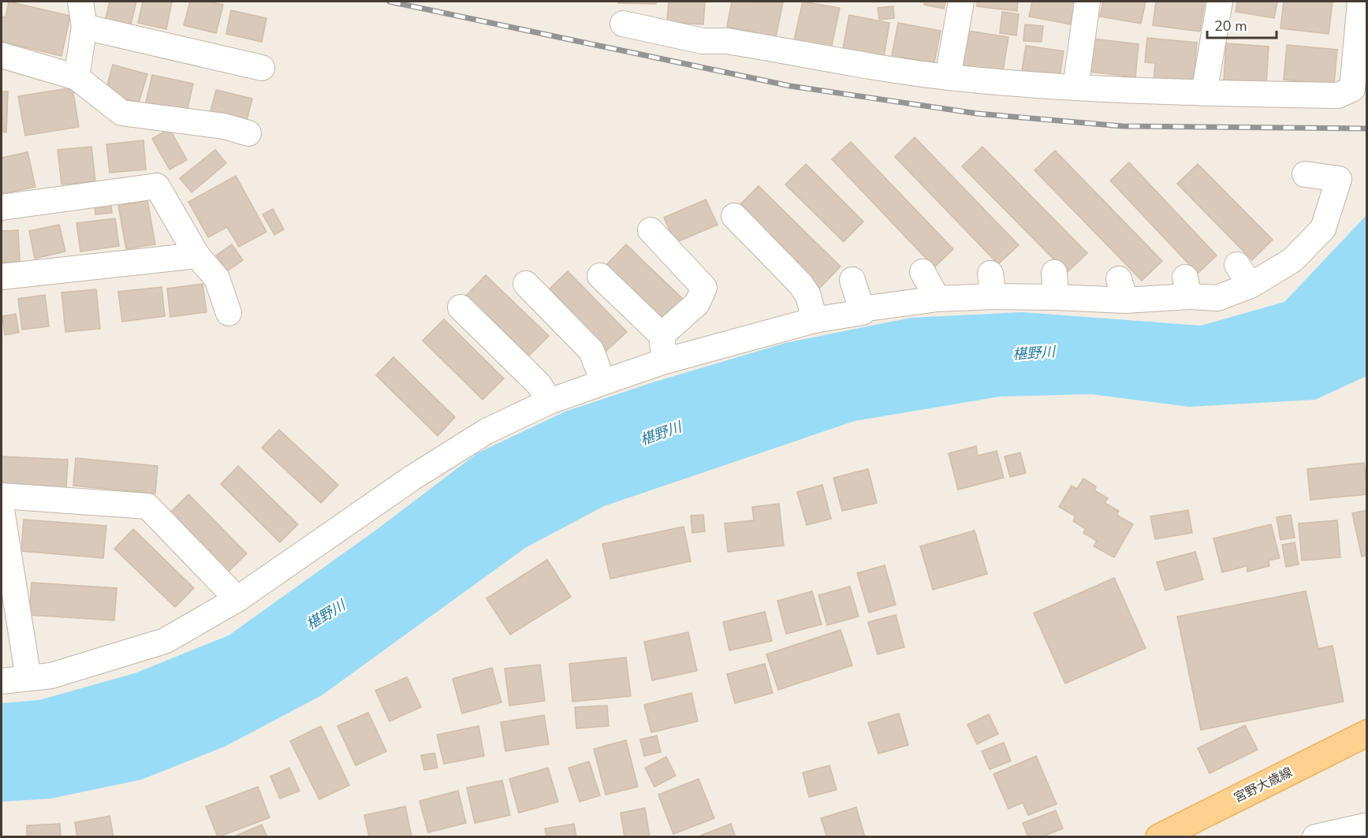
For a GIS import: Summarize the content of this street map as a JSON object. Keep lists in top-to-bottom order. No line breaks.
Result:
{"streets":{"main road":["宮野大歳線"]},"water":["椹野川"],"scale_bar":"20 m"}
